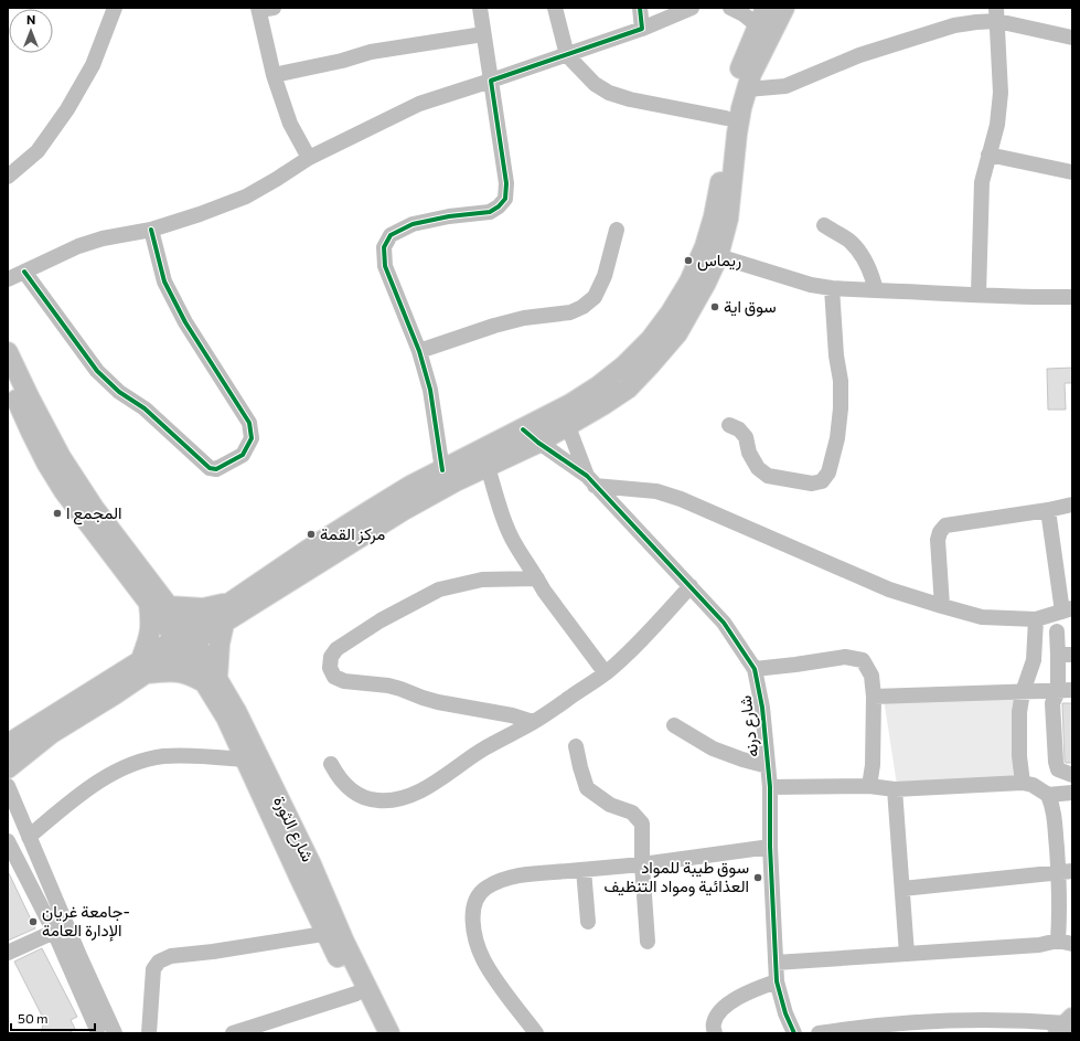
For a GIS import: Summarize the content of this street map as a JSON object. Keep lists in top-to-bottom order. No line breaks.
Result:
{"streets":{"main road":["شارع الثورة"],"street":["شارع درنه"]},"places":["ريماس","سوق اية","المجمع ا","مركز القمة","سوق طيبة للمواد العذائية ومواد التنظيف","جامعة غريان- الإدارة العامة"],"scale_bar":"50 m","north":"top"}
